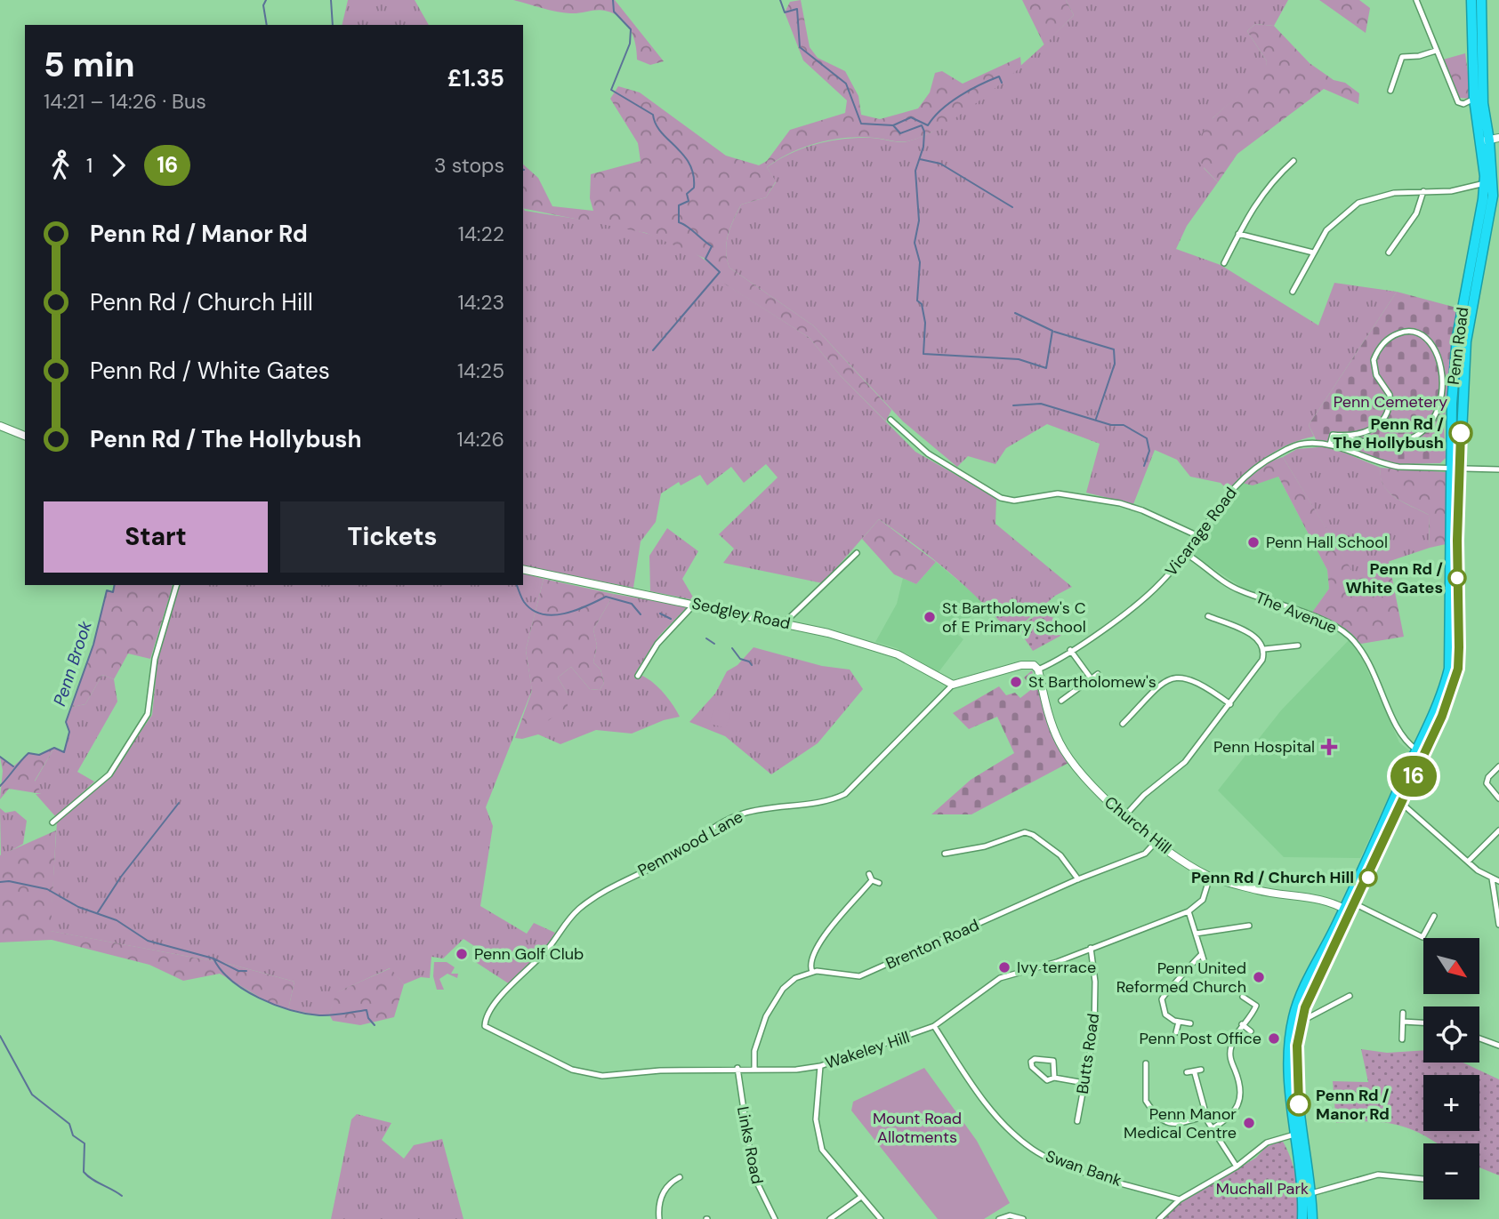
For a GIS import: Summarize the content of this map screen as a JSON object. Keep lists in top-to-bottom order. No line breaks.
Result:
{"streets":{"highway":["Penn Road"],"street":["Vicarage Road","The Avenue","Sedgley Road","Church Hill","Pennwood Lane","Brenton Road","Wakeley Hill","Butts Road","Links Road","Swan Bank"]},"crossings":[["Penn Road","Vicarage Road"],["Penn Road","The Avenue"],["Penn Road","Church Hill"],["Vicarage Road","The Avenue"],["Vicarage Road","Church Hill"],["Sedgley Road","Pennwood Lane"],["Church Hill","Brenton Road"],["Pennwood Lane","Wakeley Hill"],["Wakeley Hill","Butts Road"],["Wakeley Hill","Links Road"],["Wakeley Hill","Swan Bank"]],"water":["Penn Brook"],"parks":["Penn Cemetery","Mount Road Allotments","Muchall Park"],"places":{"other":["Penn Rd / The Hollybush","Penn Hall School","Penn Rd / White Gates","St Bartholomew's C of E Primary School","St Bartholomew's","Penn Rd / Church Hill","Penn Golf Club","Ivy terrace","Penn United Reformed Church","Penn Post Office","Penn Rd / Manor Rd","Penn Manor Medical Centre"],"health":["Penn Hospital"]},"lines":["bus line 16"],"north":"bottom right","page":{"on_map":"16","heading":["5 min","14:21 – 14:26 · Bus","£1.35"],"legs":["1","16","3 stops"],"list":[{"name":"Penn Rd / Manor Rd","value":"14:22"},{"name":"Penn Rd / Church Hill","value":"14:23"},{"name":"Penn Rd / White Gates","value":"14:25"},{"name":"Penn Rd / The Hollybush","value":"14:26"}],"buttons":["Start","Tickets"],"map_buttons":["+","−"]}}
